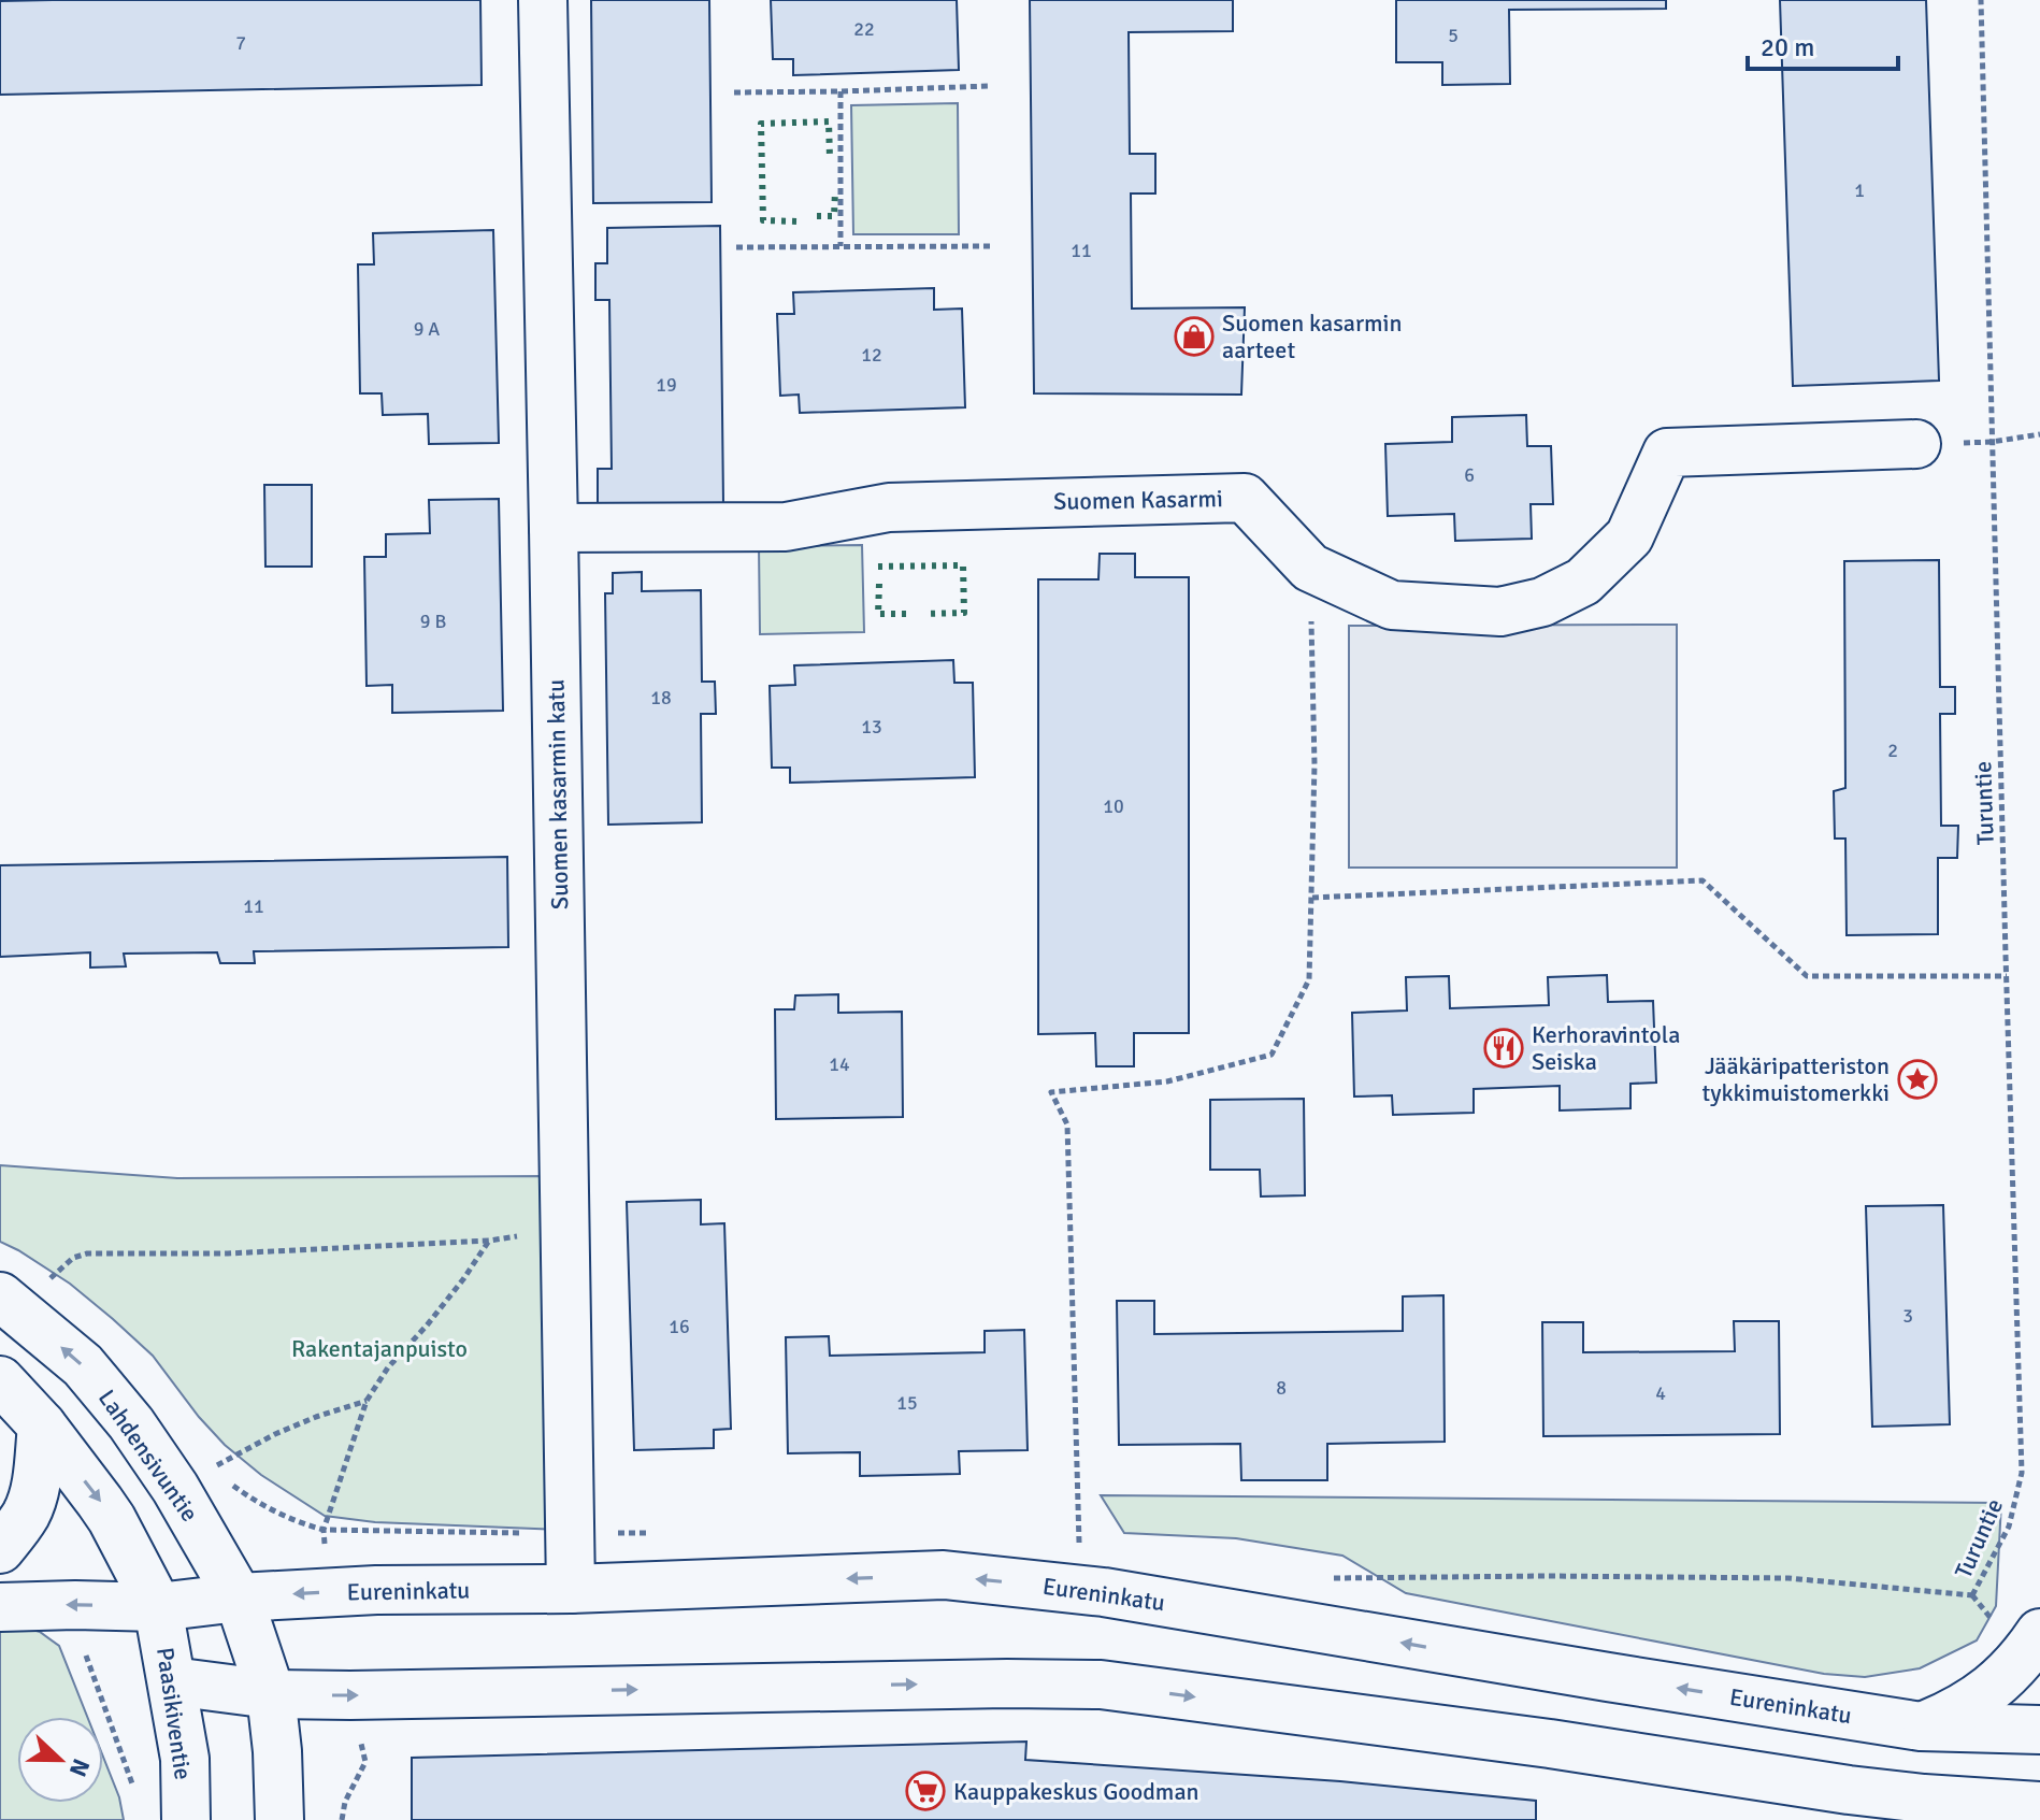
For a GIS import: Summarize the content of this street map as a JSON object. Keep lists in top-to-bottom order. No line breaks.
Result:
{"streets":{"main road":["Suomen Kasarmi","Suomen kasarmin katu","Lahdensivuntie","Eureninkatu","Paasikiventie"],"path":["Turuntie"]},"crossings":[["Suomen Kasarmi","Suomen kasarmin katu"],["Suomen kasarmin katu","Eureninkatu"],["Lahdensivuntie","Eureninkatu"],["Eureninkatu","Paasikiventie"]],"parks":["Rakentajanpuisto"],"places":{"shop":["Suomen kasarmin aarteet"],"restaurant":["Kerhoravintola Seiska"],"place":["Jääkäripatteriston tykkimuistomerkki"],"supermarket":["Kauppakeskus Goodman"]},"house_numbers":["22","5","7","1","11","9 A","12","19","6","9 B","18","13","2","10","11","14","3","16","8","4","15"],"scale_bar":"20 m","north":"right"}
